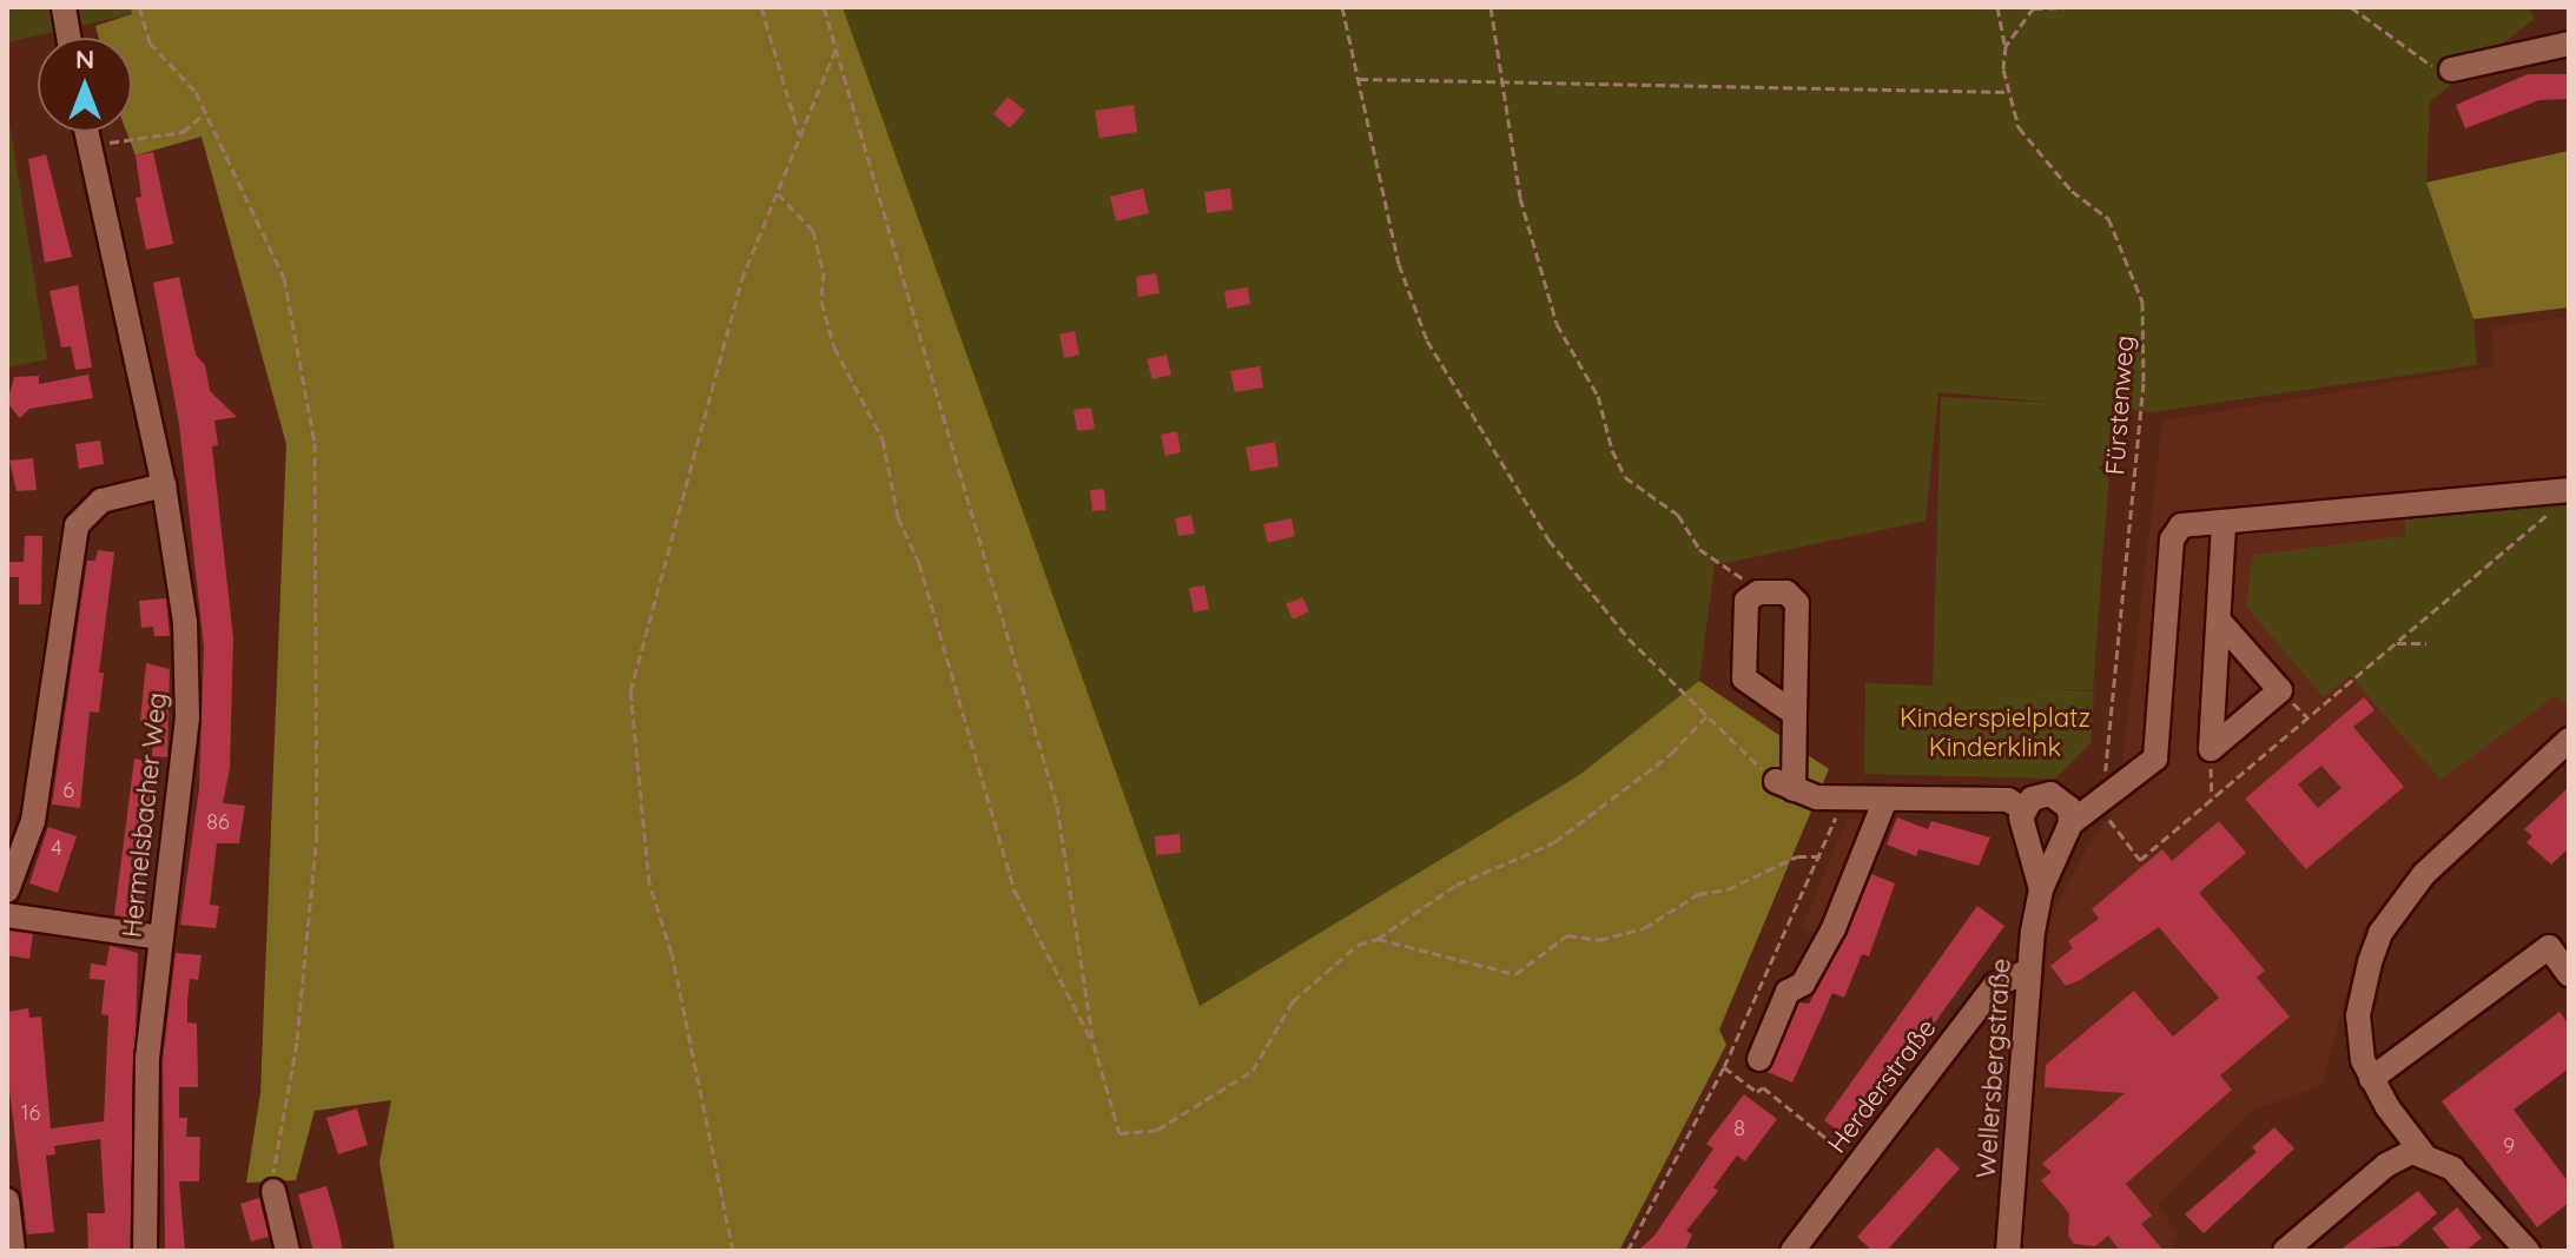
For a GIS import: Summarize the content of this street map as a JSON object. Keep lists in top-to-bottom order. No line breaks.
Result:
{"streets":{"street":["Hermelsbacher Weg","Wellersbergstraße","Herderstraße"],"path":["Fürstenweg"]},"crossings":[["Wellersbergstraße","Herderstraße"]],"parks":["Kinderspielplatz Kinderklink"],"house_numbers":["6","86","4","16","8","9"],"north":"top"}
